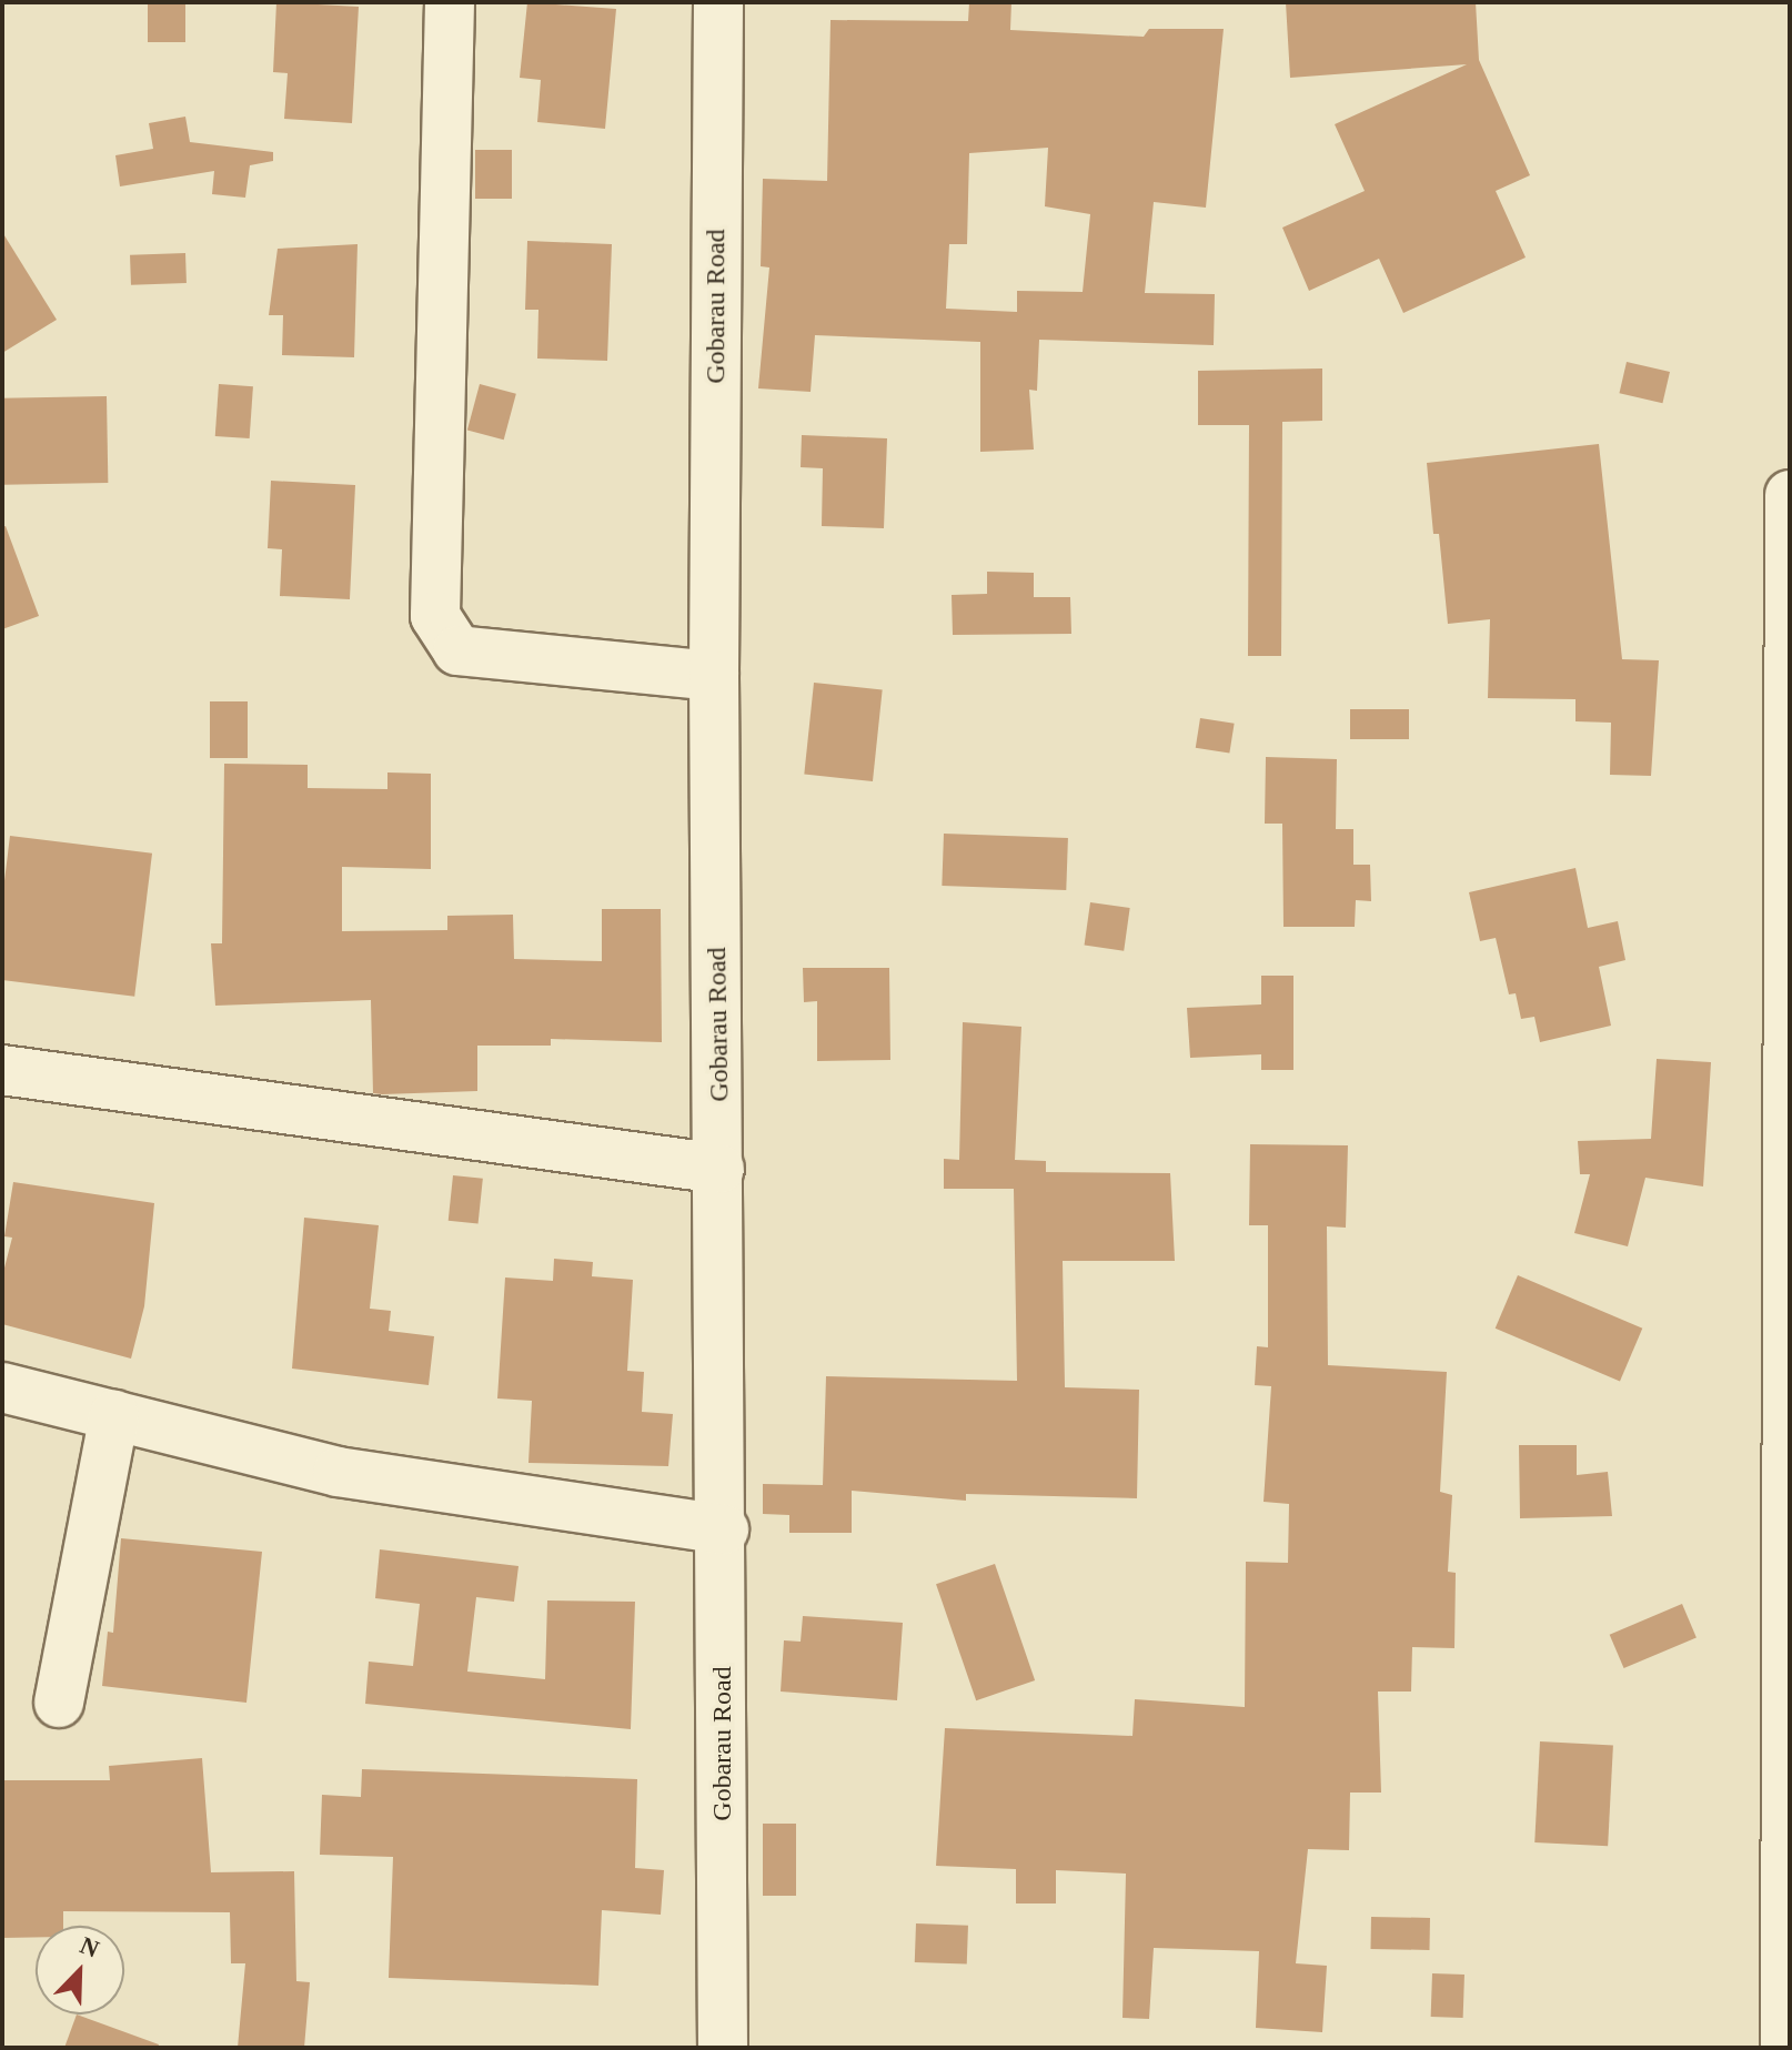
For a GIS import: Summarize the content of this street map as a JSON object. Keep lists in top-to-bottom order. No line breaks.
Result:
{"streets":{"street":["Gobarau Road"]},"north":"top right"}
